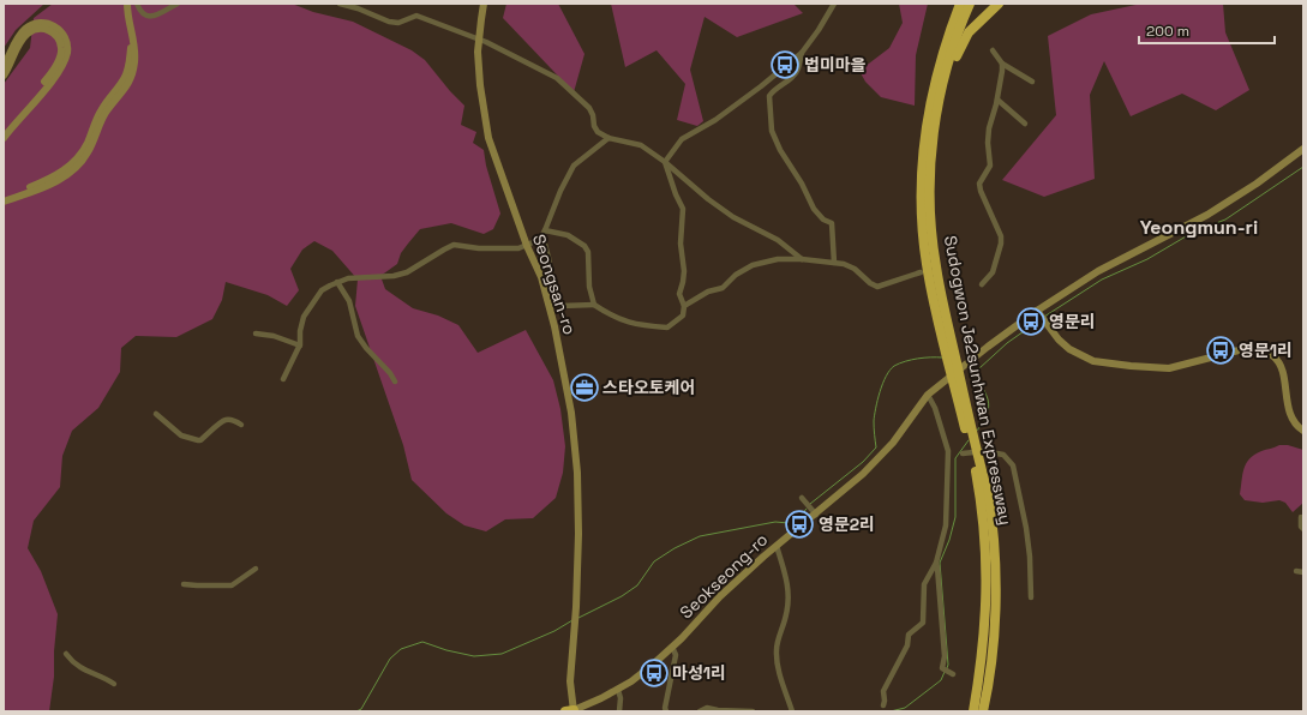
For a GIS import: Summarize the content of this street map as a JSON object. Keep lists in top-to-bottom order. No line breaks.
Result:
{"streets":{"highway":["Sudogwon Je2sunhwan Expressway"],"street":["Seongsan-ro","Seokseong-ro"]},"crossings":[["Seongsan-ro","Seokseong-ro"]],"districts":["Yeongmun-ri"],"places":{"bus stop":["법미마을","영문리","영문1리","영문2리","마성1리"],"office":["스타오토케어"]},"scale_bar":"200 m"}
